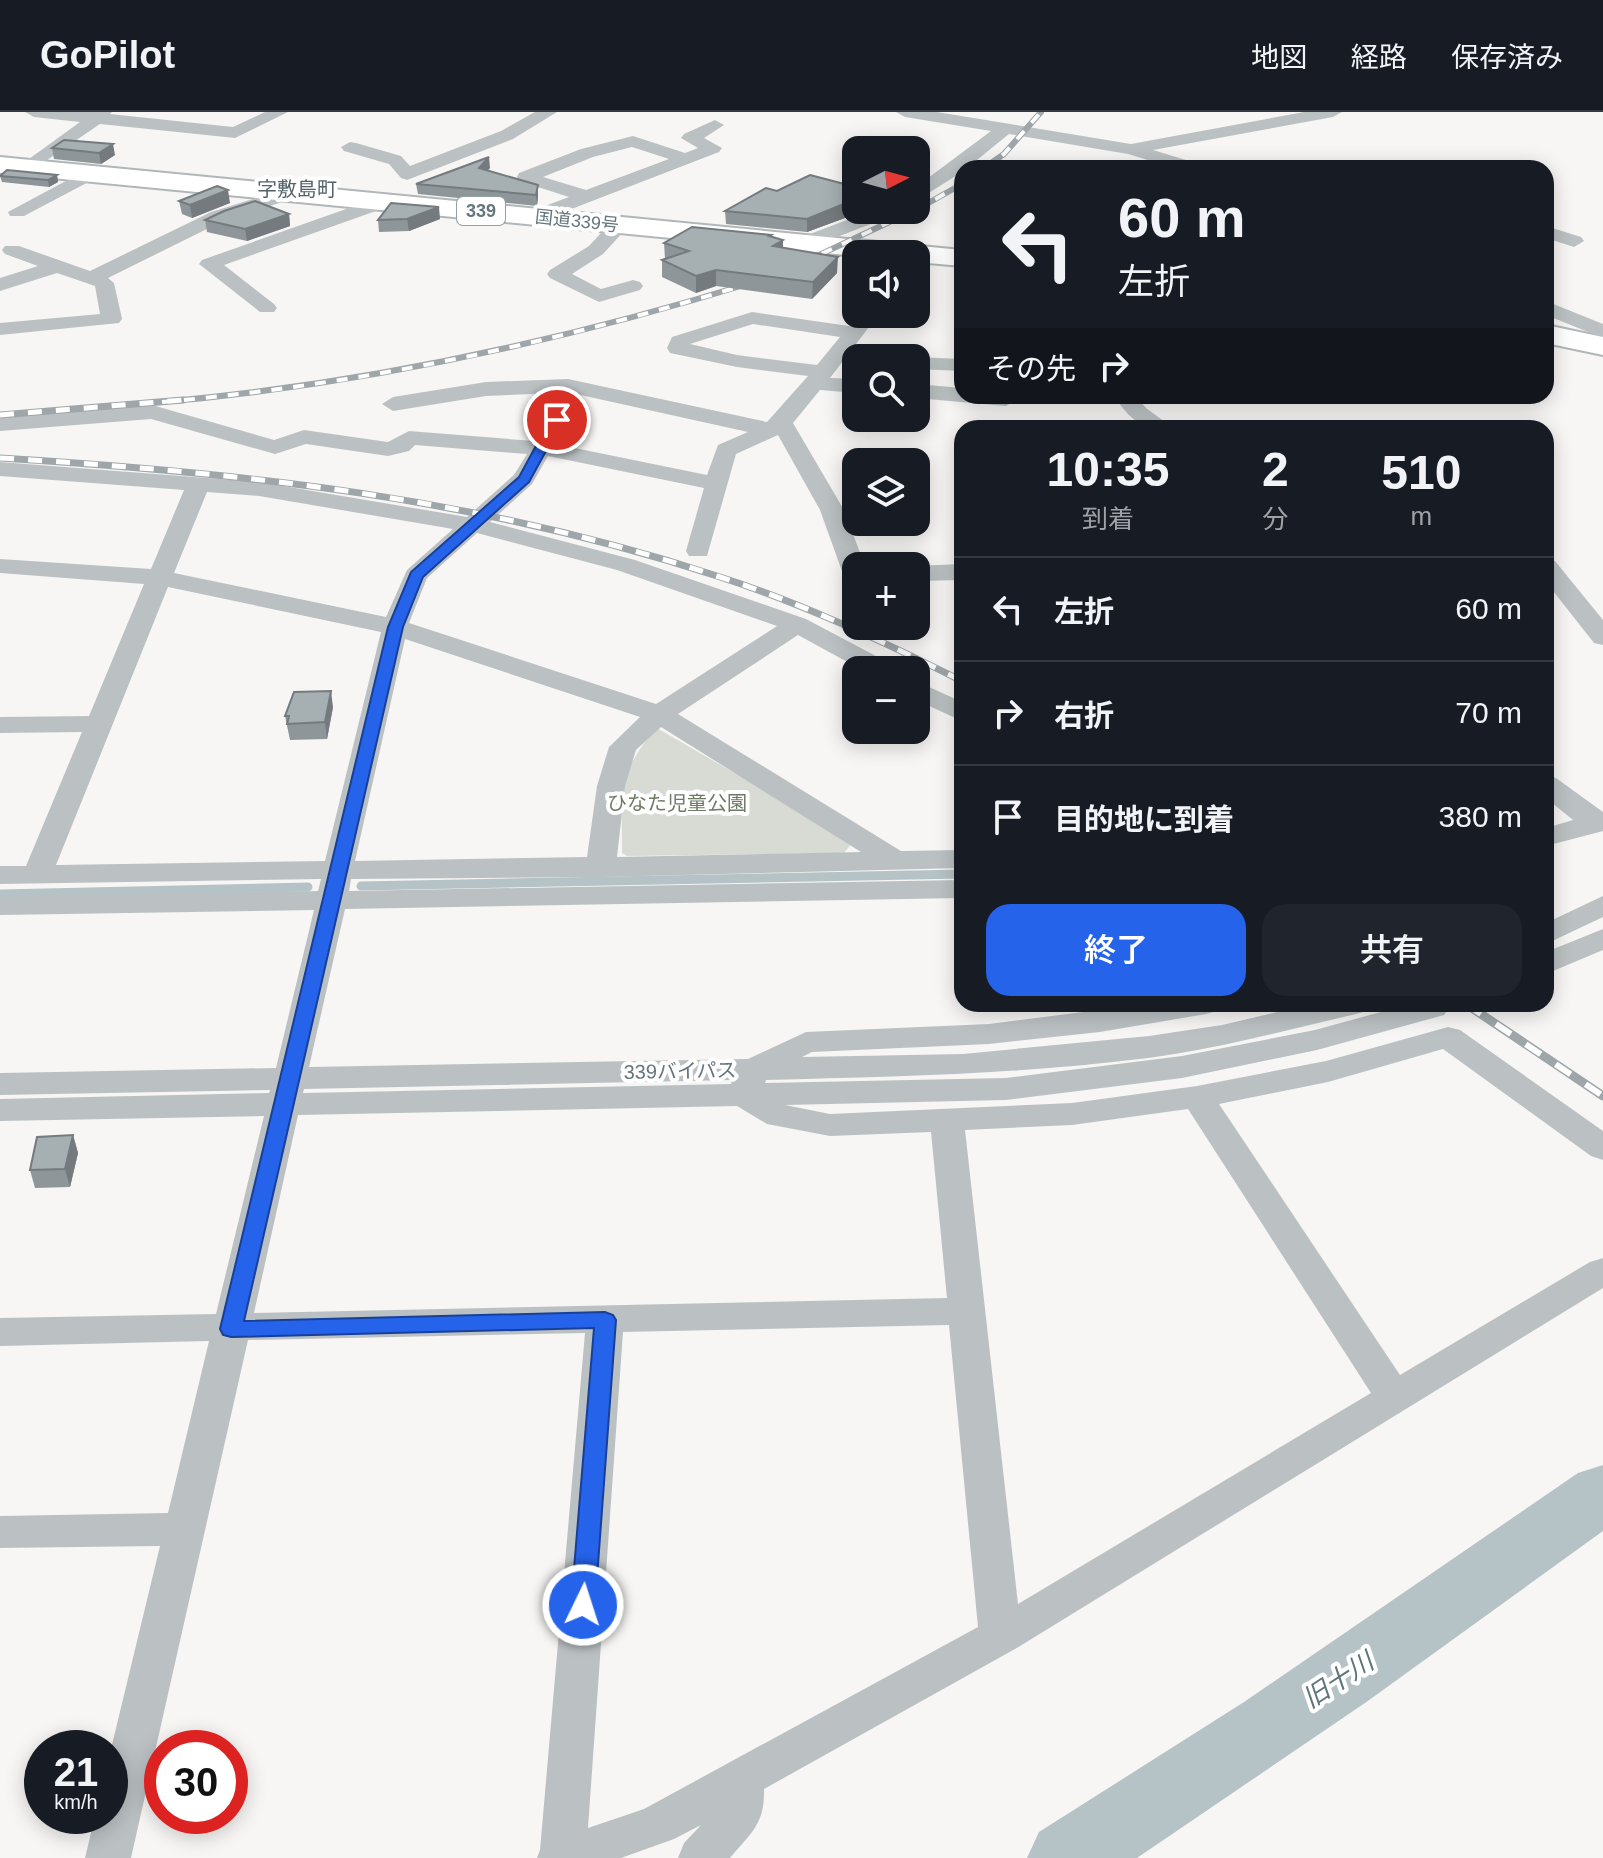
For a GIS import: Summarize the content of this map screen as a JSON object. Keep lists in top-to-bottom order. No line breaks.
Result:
{"streets":{"highway":["339","国道339号"],"street":["339バイパス"]},"districts":["字敷島町"],"water":["旧十川"],"parks":["ひなた児童公園"],"north":"right","page":{"header":"GoPilot","nav":["地図","経路","保存済み"],"map_buttons":["+","−"],"turn":["60 m","左折"],"then":"その先","eta":["10:35","到着","2","分","510","m"],"list":[{"name":"左折","value":"60 m"},{"name":"右折","value":"70 m"},{"name":"目的地に到着","value":"380 m"}],"buttons":["終了","共有"],"speed":"21 km/h","limit":"30"}}
